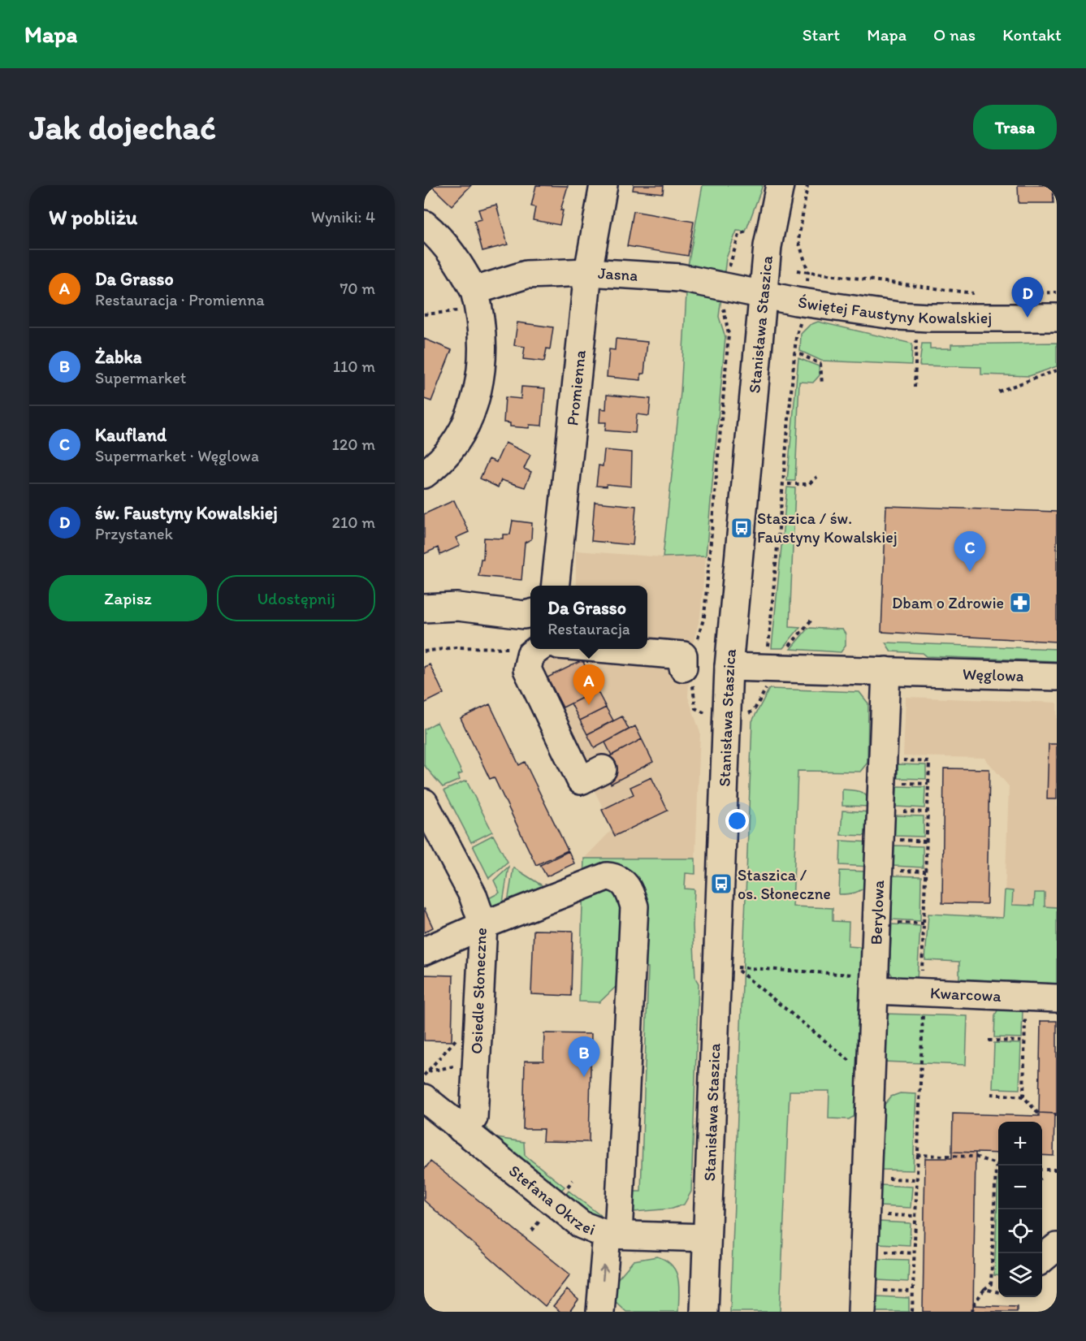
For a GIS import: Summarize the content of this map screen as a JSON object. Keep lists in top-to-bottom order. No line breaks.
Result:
{"streets":{"street":["Jasna","Świętej Faustyny Kowalskiej","Stanisława Staszica","Promienna","Węglowa","Berylowa","Osiedle Słoneczne","Kwarcowa","Stefana Okrzei"]},"crossings":[["Jasna","Świętej Faustyny Kowalskiej"],["Jasna","Stanisława Staszica"],["Jasna","Promienna"],["Świętej Faustyny Kowalskiej","Stanisława Staszica"],["Stanisława Staszica","Stefana Okrzei"],["Węglowa","Berylowa"],["Berylowa","Kwarcowa"],["Osiedle Słoneczne","Stefana Okrzei"]],"places":{"bus stop":["Staszica / św. Faustyny Kowalskiej","Staszica / os. Słoneczne"],"pharmacy":["Dbam o Zdrowie"]},"page":{"header":"Mapa","nav":["Start","Mapa","O nas","Kontakt"],"buttons":["Trasa",["Zapisz","Udostępnij"]],"title":"Jak dojechać","heading":["W pobliżu","Wyniki: 4"],"list":[{"mark":"A","name":"Da Grasso","note":"Restauracja · Promienna","value":"70 m"},{"mark":"B","name":"Żabka","note":"Supermarket","value":"110 m"},{"mark":"C","name":"Kaufland","note":"Supermarket · Węglowa","value":"120 m"},{"mark":"D","name":"św. Faustyny Kowalskiej","note":"Przystanek","value":"210 m"}],"pins":["D","C","A","B"],"popup":["Da Grasso","Restauracja"],"map_buttons":["+","−"]}}
